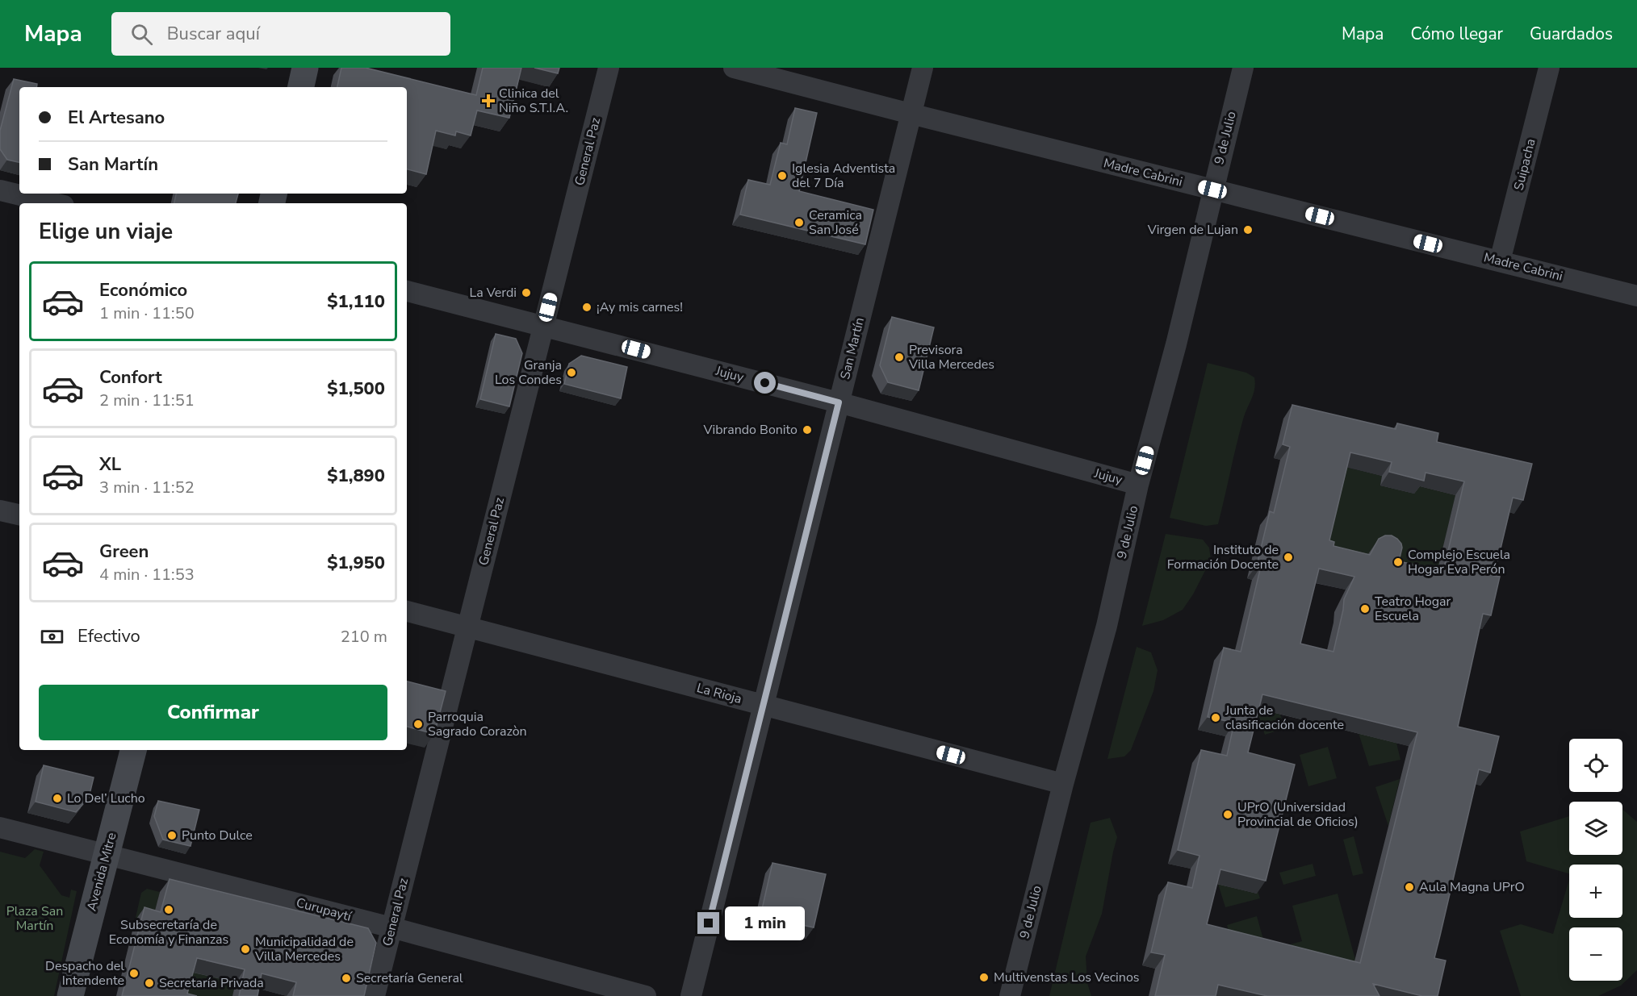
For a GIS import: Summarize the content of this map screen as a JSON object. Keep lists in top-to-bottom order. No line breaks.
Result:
{"streets":{"main road":["Avenida Mitre"],"street":["9 de Julio","General Paz","Suipacha","Madre Cabrini","San Martín","Jujuy","La Rioja","Curupaytí"]},"crossings":[["9 de Julio","Madre Cabrini"],["9 de Julio","Jujuy"],["9 de Julio","La Rioja"],["General Paz","Jujuy"],["General Paz","La Rioja"],["General Paz","Curupaytí"],["Suipacha","Madre Cabrini"],["Madre Cabrini","San Martín"],["San Martín","Jujuy"],["San Martín","La Rioja"],["Avenida Mitre","Curupaytí"]],"parks":["Plaza San Martín"],"places":{"health":["Clinica del Niño S.T.I.A."],"other":["Iglesia Adventista del 7 Día","Ceramica San José","Virgen de Lujan","La Verdi","¡Ay mis carnes!","Previsora Villa Mercedes","Granja Los Condes","Vibrando Bonito","Instituto de Formación Docente","Complejo Escuela Hogar Eva Perón","Teatro Hogar Escuela","Junta de clasificación docente","Parroquia Sagrado Corazòn","Lo Del’ Lucho","UPrO (Universidad Provincial de Oficios)","Punto Dulce","Aula Magna UPrO","Subsecretaría de Economía y Finanzas","Municipalidad de Villa Mercedes","Despacho del Intendente","Multivenstas Los Vecinos","Secretaría General","Secretaría Privada"]},"page":{"header":"Mapa","search":"Buscar aquí","nav":["Mapa","Cómo llegar","Guardados"],"banner":["El Artesano","San Martín"],"heading":"Elige un viaje","list":[{"name":"Económico","note":"1 min · 11:50","value":"$1,110"},{"name":"Confort","note":"2 min · 11:51","value":"$1,500"},{"name":"XL","note":"3 min · 11:52","value":"$1,890"},{"name":"Green","note":"4 min · 11:53","value":"$1,950"}],"pay":["Efectivo","210 m"],"buttons":"Confirmar","map_buttons":["+","−"],"bubble":"1 min"}}
